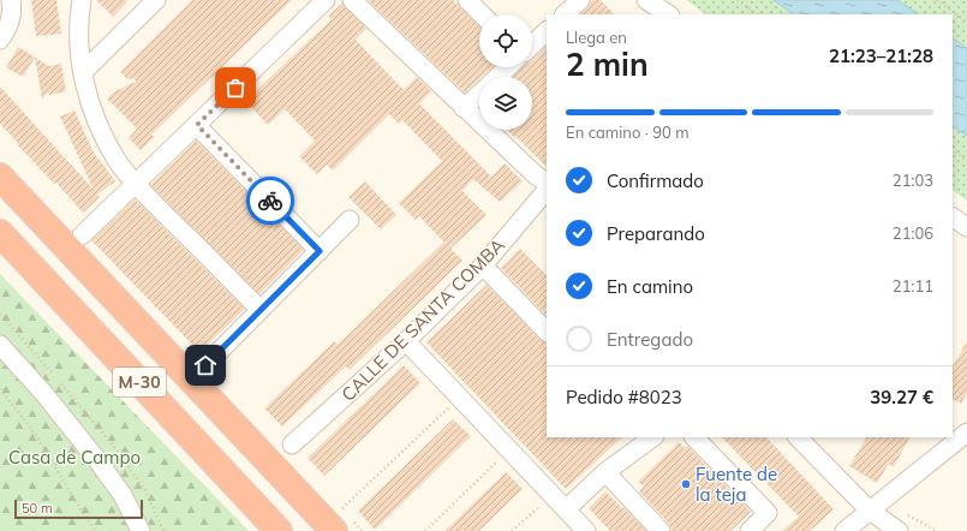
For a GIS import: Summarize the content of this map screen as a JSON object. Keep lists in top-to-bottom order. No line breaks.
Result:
{"streets":{"highway":["M-30"],"street":["CALLE DE SANTA COMBA"]},"parks":["Casa de Campo"],"places":["Fuente de la teja"],"scale_bar":"50 m","page":{"heading":["2 min","Llega en","21:23–21:28"],"panel":["Pedido #8023","39.27 €"],"bar":"En camino · 90 m","list":[["Confirmado","21:03"],["Preparando","21:06"],["En camino","21:11"],"Entregado"],"scale":"50 m"}}
